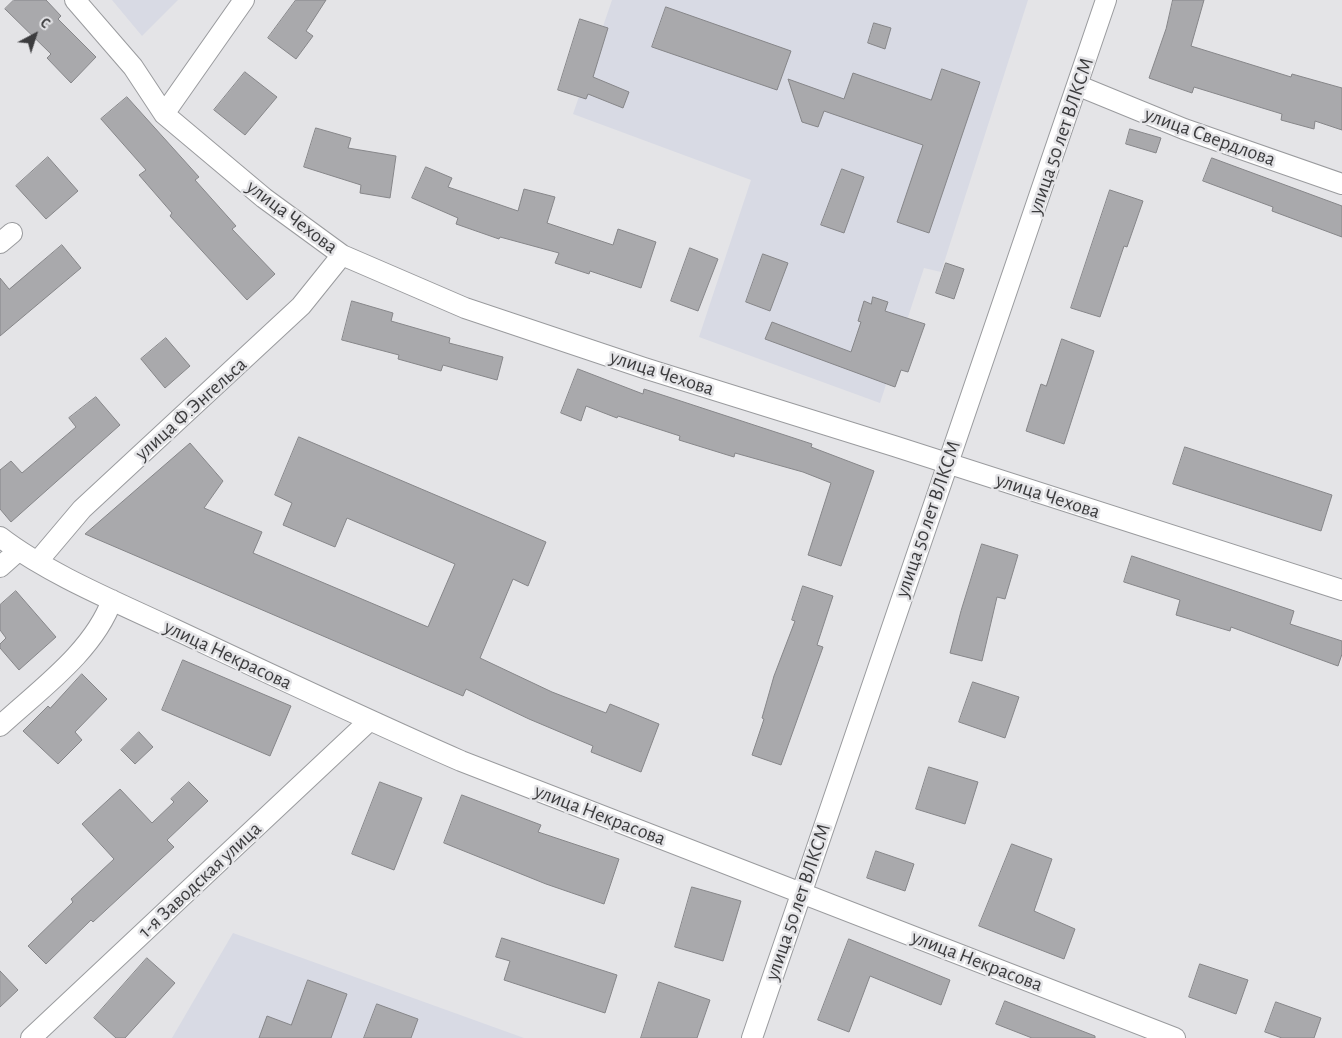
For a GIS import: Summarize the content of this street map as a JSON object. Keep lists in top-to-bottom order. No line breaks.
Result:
{"streets":{"street":["улица 50 лет ВЛКСМ","улица Свердлова","улица Чехова","улица Ф.Энгельса","улица Некрасова","1-я Заводская улица"]},"crossings":[["улица 50 лет ВЛКСМ","улица Свердлова"],["улица 50 лет ВЛКСМ","улица Чехова"],["улица 50 лет ВЛКСМ","улица Некрасова"],["улица Чехова","улица Ф.Энгельса"],["улица Ф.Энгельса","улица Некрасова"],["улица Некрасова","1-я Заводская улица"]],"north":"top right"}
